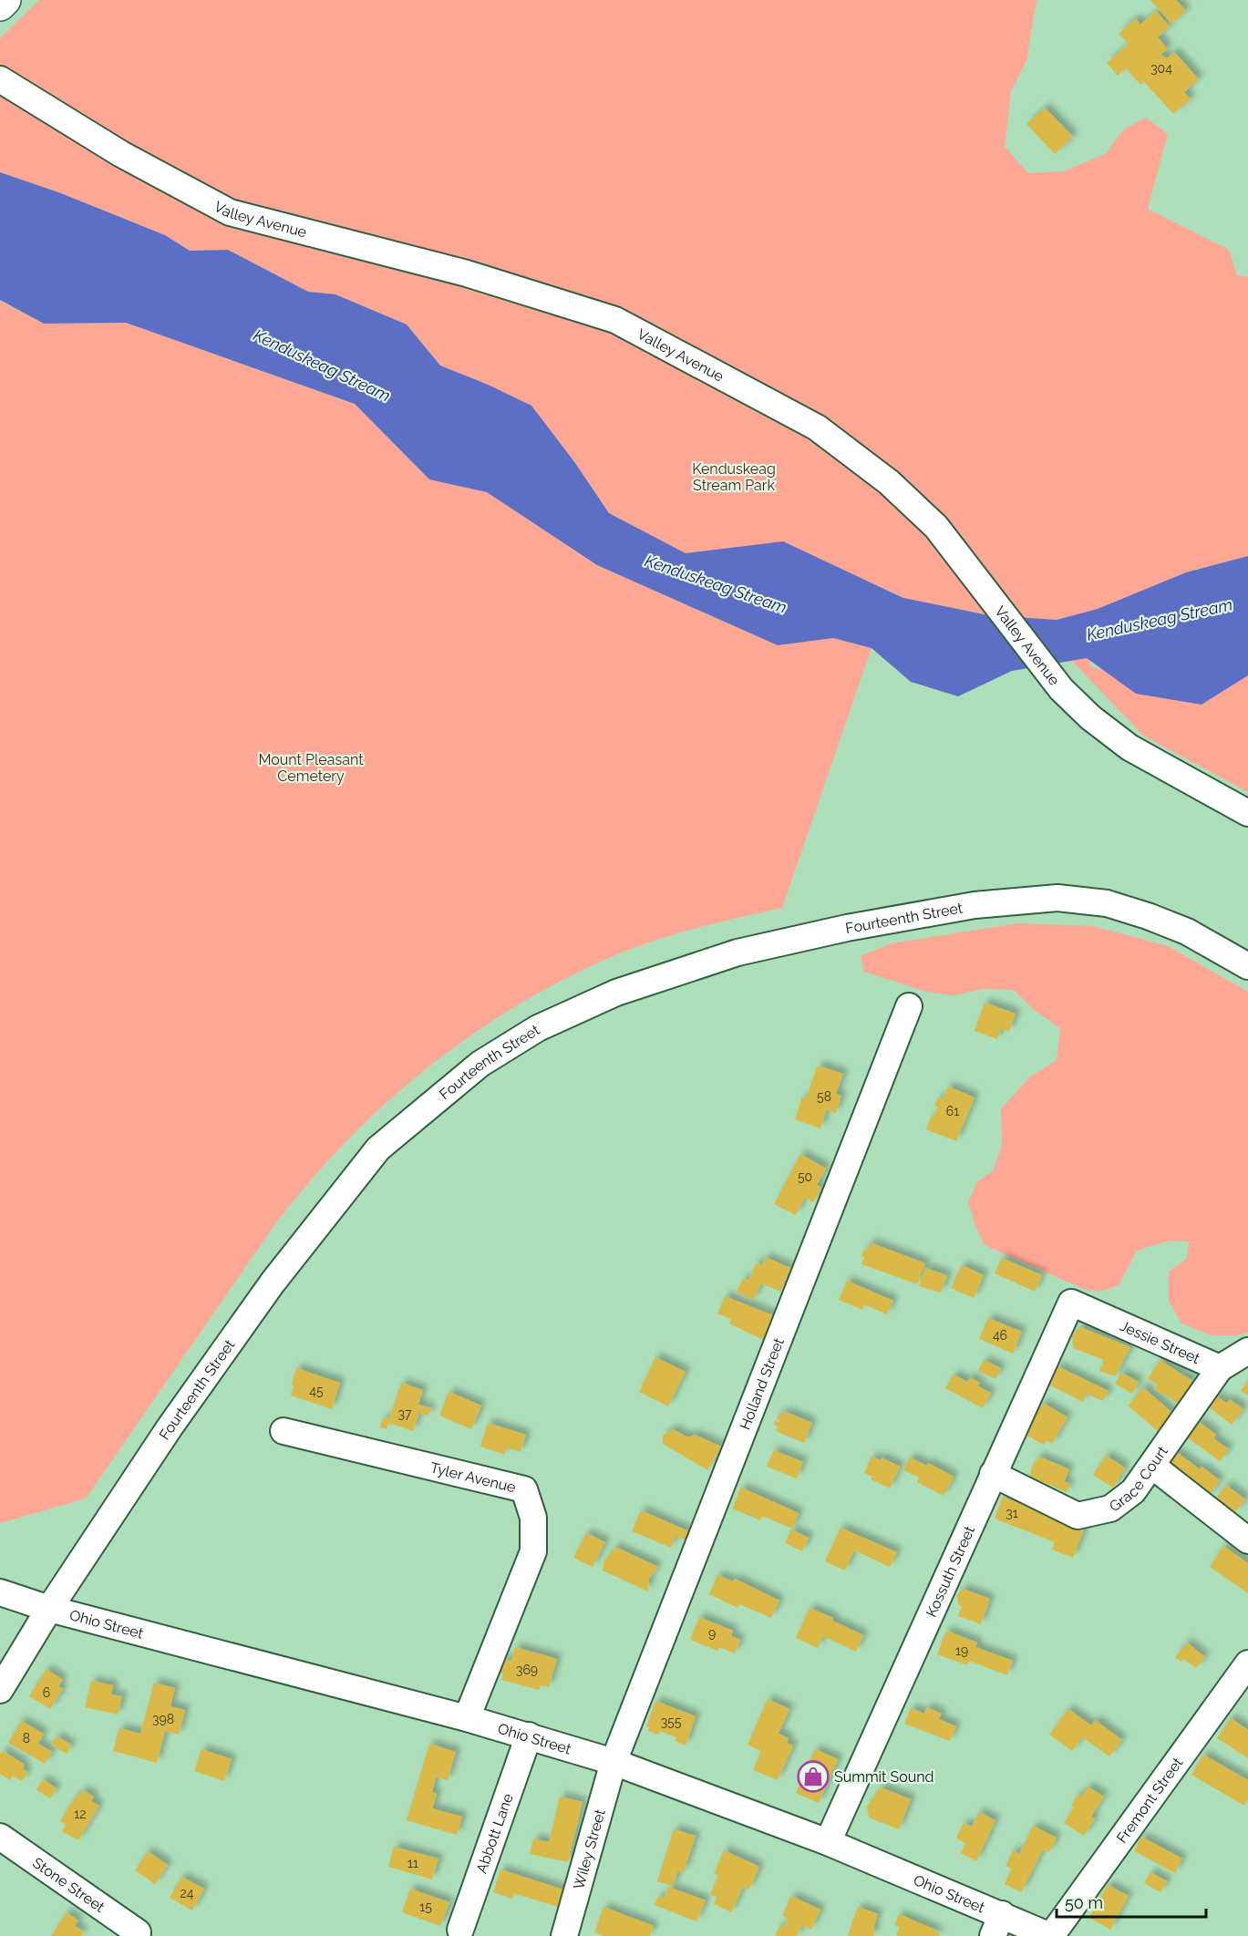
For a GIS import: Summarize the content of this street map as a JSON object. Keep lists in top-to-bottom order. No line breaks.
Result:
{"streets":{"street":["Valley Avenue","Fourteenth Street","Jessie Street","Holland Street","Grace Court","Tyler Avenue","Kossuth Street","Ohio Street","Fremont Street","Abbott Lane","Wiley Street","Stone Street"]},"crossings":[["Fourteenth Street","Ohio Street"],["Jessie Street","Grace Court"],["Jessie Street","Kossuth Street"],["Holland Street","Ohio Street"],["Holland Street","Wiley Street"],["Grace Court","Kossuth Street"],["Tyler Avenue","Ohio Street"],["Kossuth Street","Ohio Street"],["Ohio Street","Fremont Street"],["Ohio Street","Abbott Lane"],["Ohio Street","Wiley Street"]],"water":["Kenduskeag Stream"],"parks":["Kenduskeag Stream Park","Mount Pleasant Cemetery"],"places":{"shop":["Summit Sound"]},"house_numbers":["304","58","61","50","46","45","37","31","9","19","369","6","398","355","8","12","11","24","15"],"scale_bar":"50 m"}
